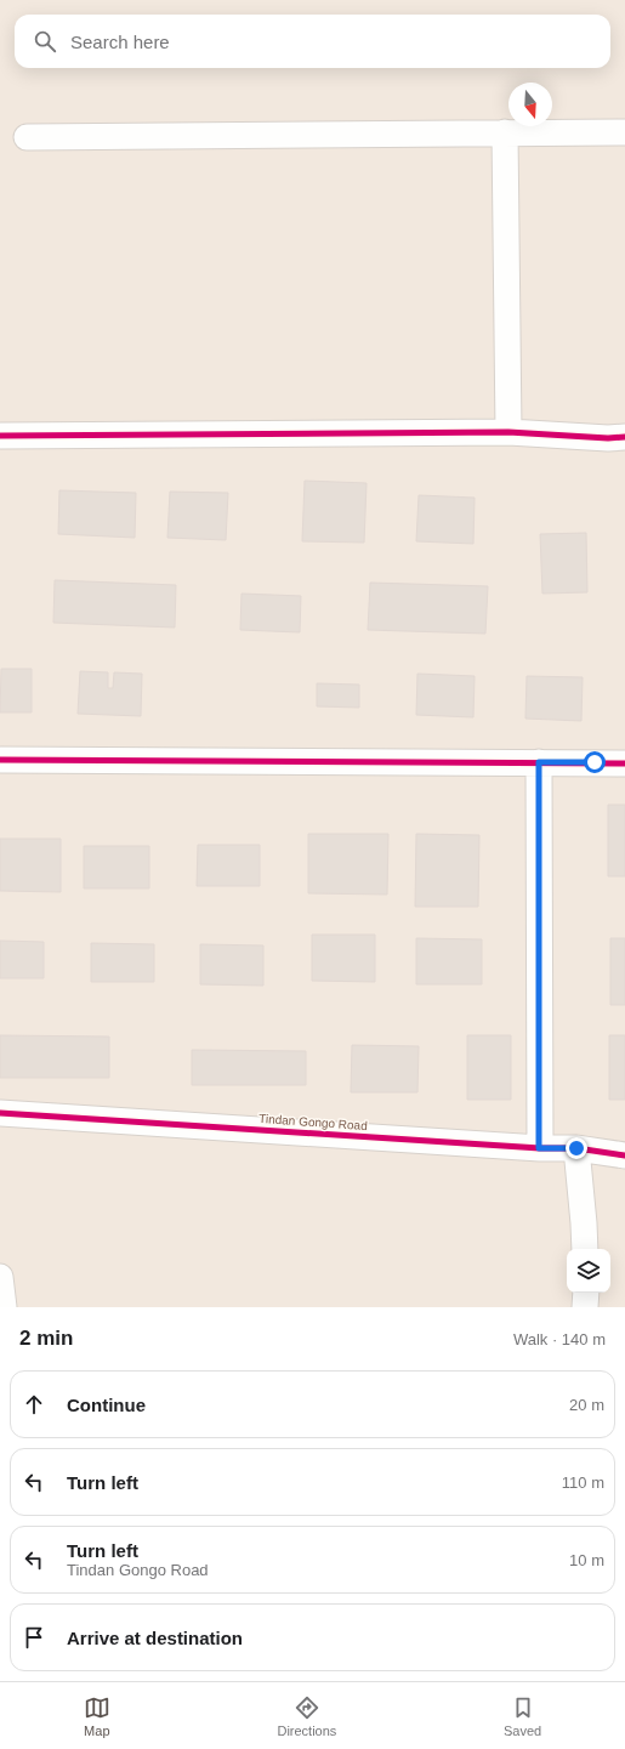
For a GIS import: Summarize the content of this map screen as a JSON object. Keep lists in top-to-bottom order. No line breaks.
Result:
{"streets":{"street":["Tindan Gongo Road"]},"north":"bottom","page":{"search":"Search here","heading":["2 min","Walk · 140 m"],"list":[["Continue","20 m"],["Turn left","110 m"],["Turn left","Tindan Gongo Road","10 m"],"Arrive at destination"],"nav":["Map","Directions","Saved"]}}
